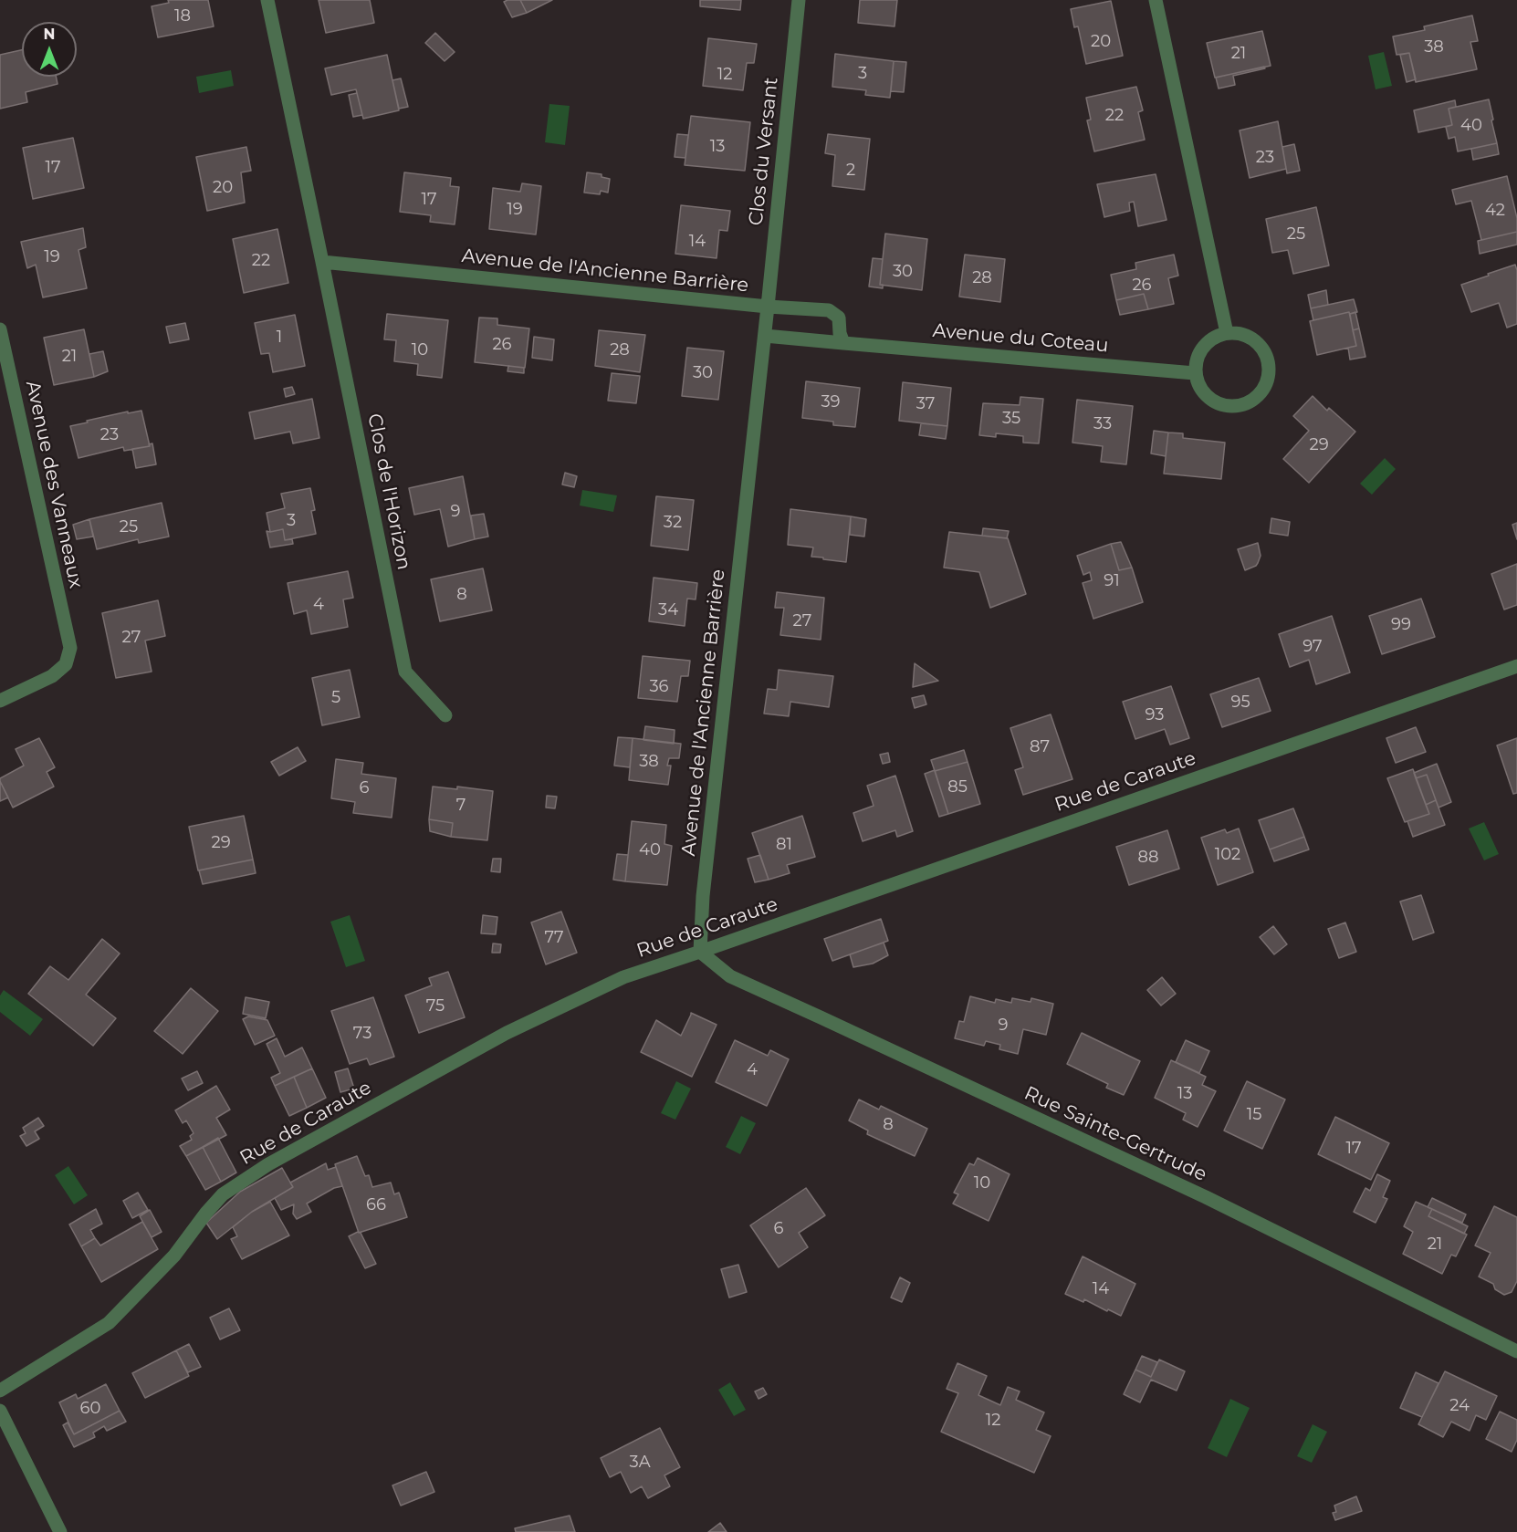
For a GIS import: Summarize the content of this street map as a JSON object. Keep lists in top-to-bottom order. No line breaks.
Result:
{"streets":{"street":["Clos du Versant","Avenue de l'Ancienne Barrière","Avenue du Coteau","Avenue des Vanneaux","Clos de l'Horizon","Rue de Caraute","Rue Sainte-Gertrude"]},"crossings":[["Clos du Versant","Avenue de l'Ancienne Barrière"],["Avenue de l'Ancienne Barrière","Avenue du Coteau"],["Avenue de l'Ancienne Barrière","Clos de l'Horizon"],["Avenue de l'Ancienne Barrière","Rue de Caraute"],["Avenue de l'Ancienne Barrière","Rue Sainte-Gertrude"],["Rue de Caraute","Rue Sainte-Gertrude"]],"house_numbers":["18","20","38","21","3","12","22","40","13","23","17","2","20","17","19","42","25","14","19","22","30","28","26","1","26","10","28","21","30","39","37","35","33","23","29","9","3","32","25","91","8","4","34","27","99","27","97","36","5","95","93","87","38","85","6","7","29","81","40","102","88","77","75","9","73","4","13","15","8","17","10","66","6","21","14","24","60","12","3A"],"north":"top"}
